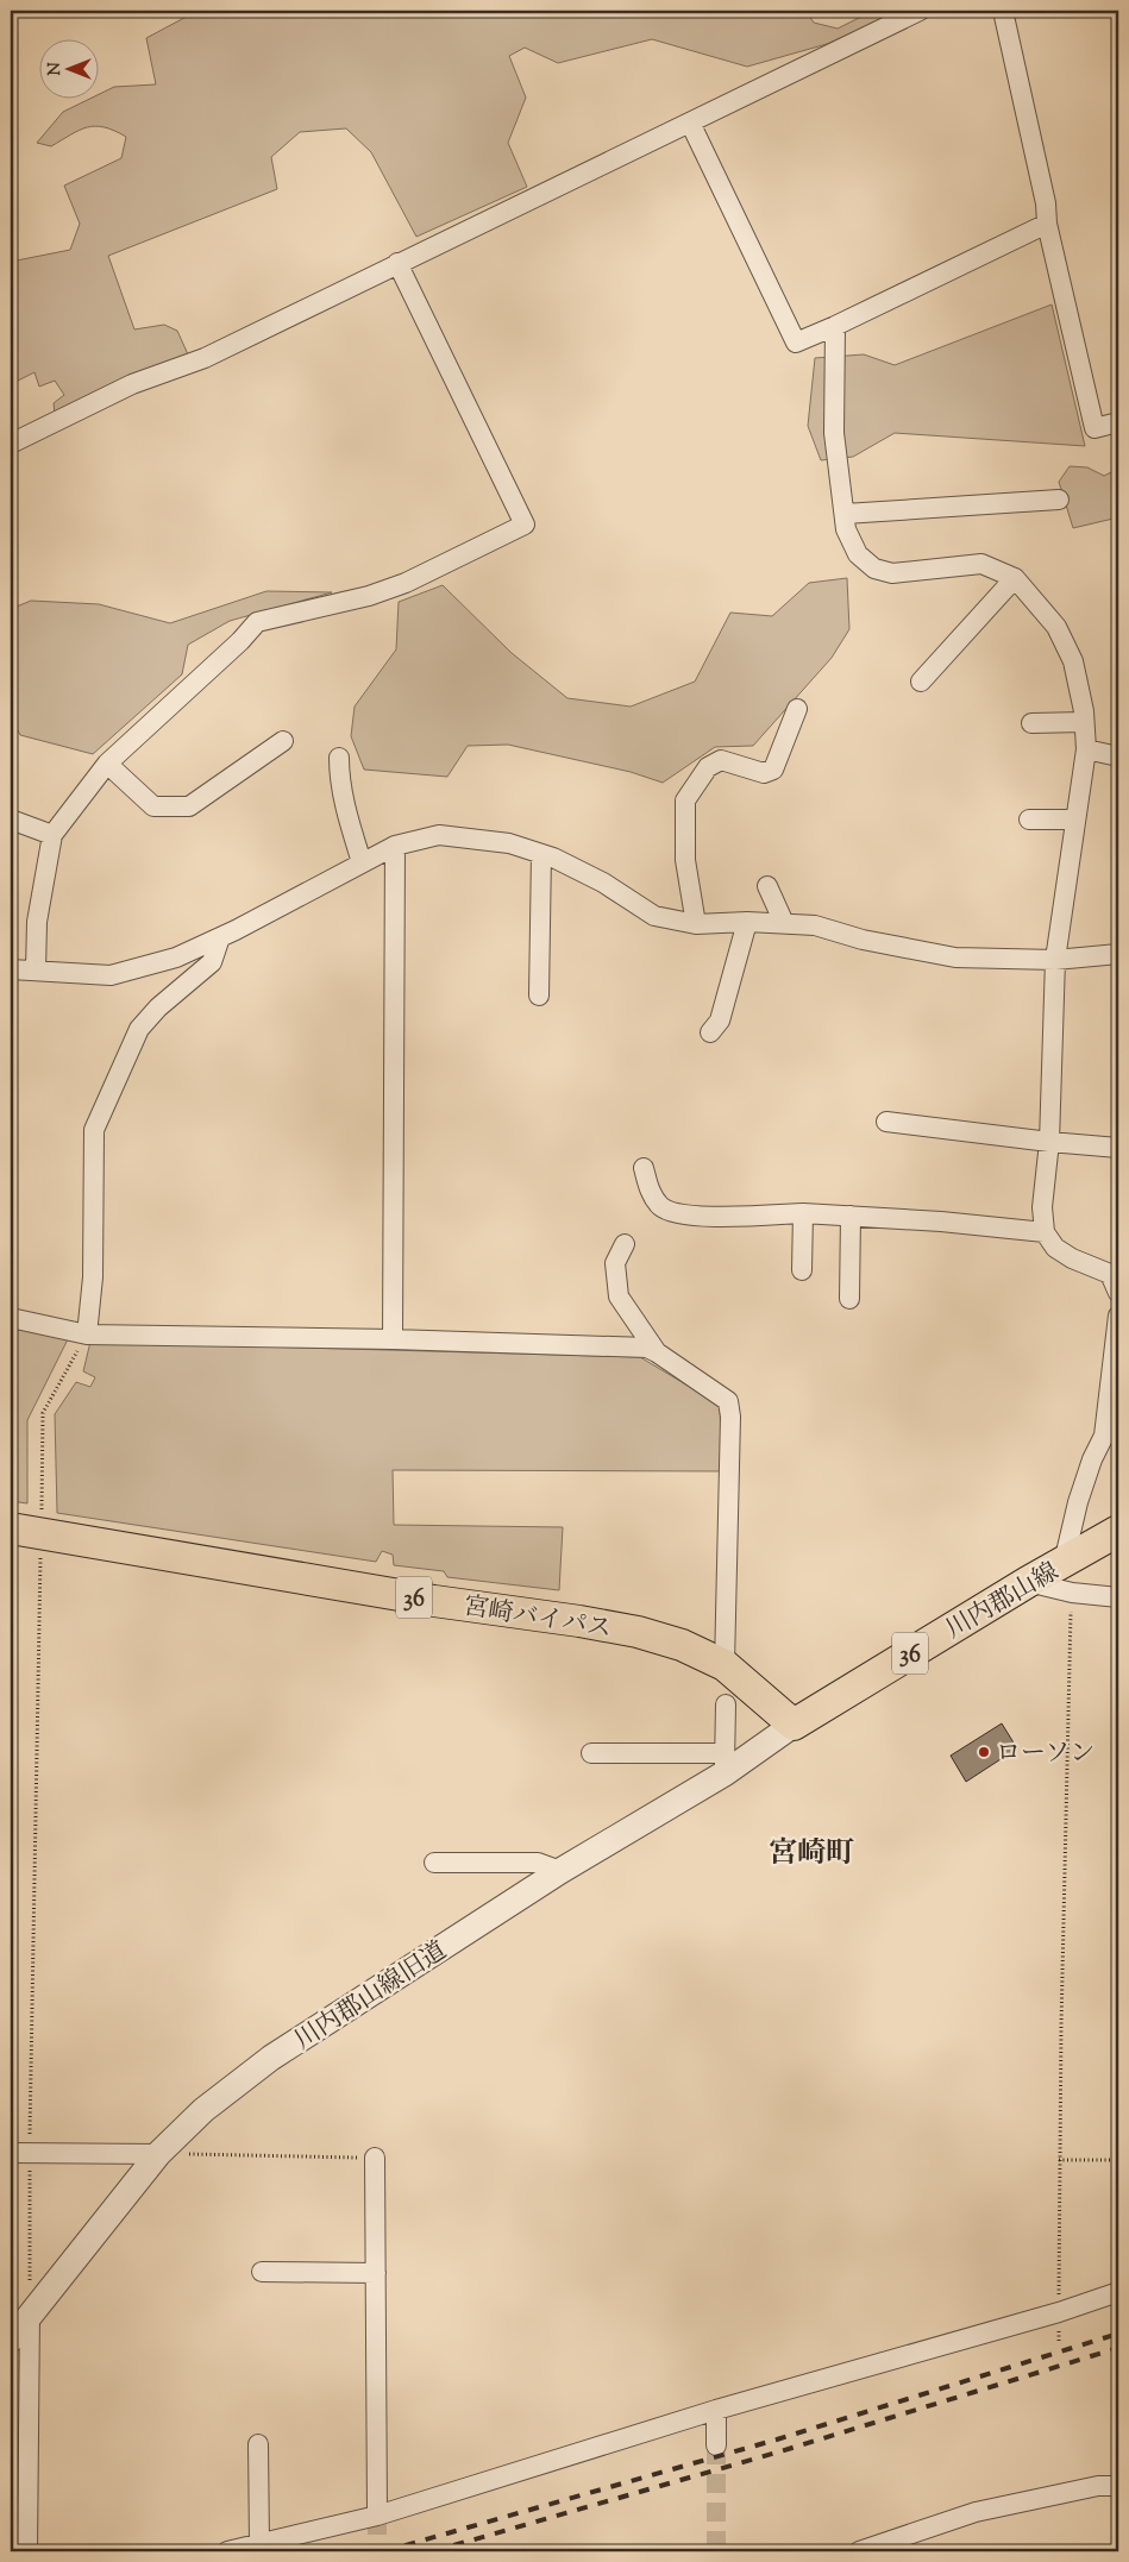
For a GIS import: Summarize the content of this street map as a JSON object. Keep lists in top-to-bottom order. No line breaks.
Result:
{"streets":{"main road":["36","川内郡山線","宮崎バイパス"],"street":["川内郡山線旧道"]},"crossings":[["川内郡山線","宮崎バイパス"],["川内郡山線","川内郡山線旧道"],["宮崎バイパス","川内郡山線旧道"]],"districts":["宮崎町"],"places":["ローソン"],"north":"left"}
